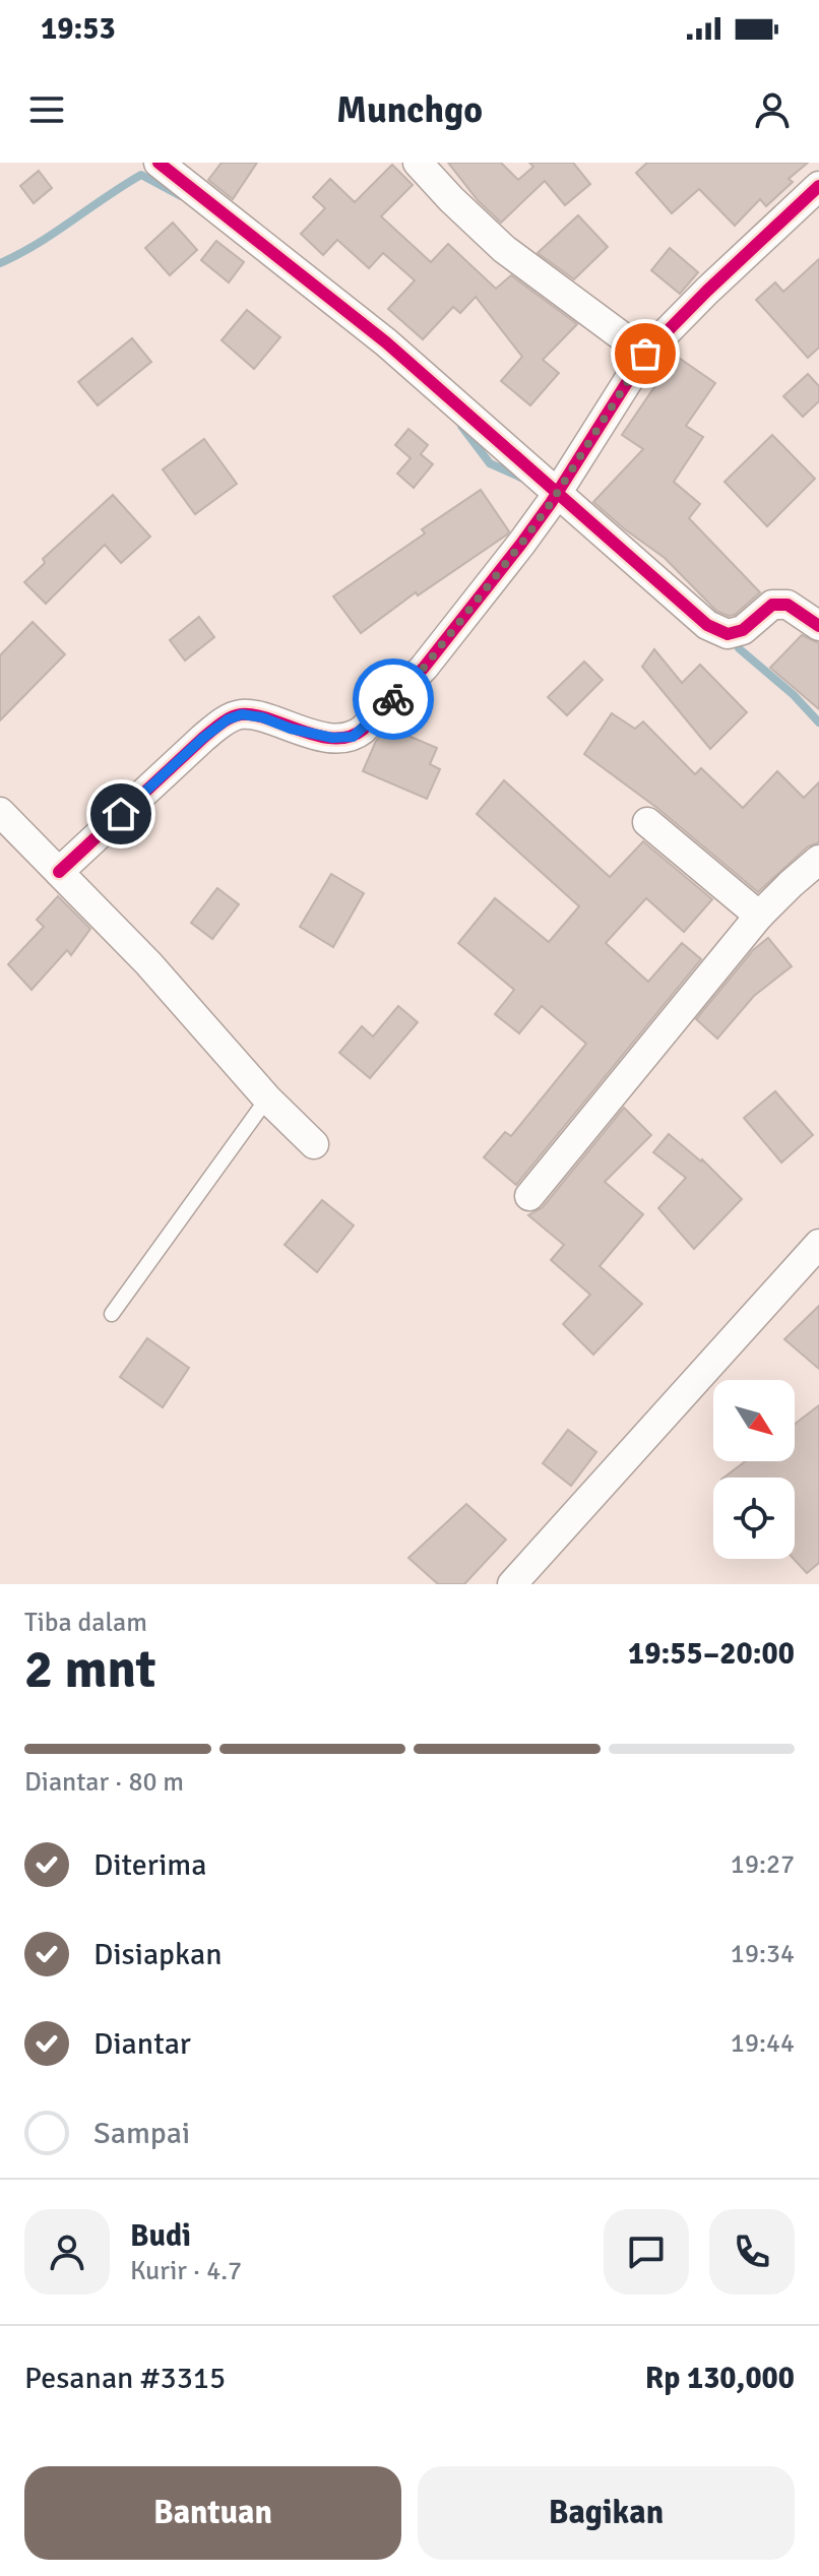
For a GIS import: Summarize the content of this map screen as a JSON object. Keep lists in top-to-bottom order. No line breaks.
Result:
{"north":"bottom right","page":{"status":"19:53","header":"Munchgo","heading":["2 mnt","Tiba dalam","19:55–20:00"],"panel":["Budi","Kurir · 4.7","Pesanan #3315","Rp 130,000"],"bar":"Diantar · 80 m","list":[["Diterima","19:27"],["Disiapkan","19:34"],["Diantar","19:44"],"Sampai"],"buttons":["Bantuan","Bagikan"]}}
